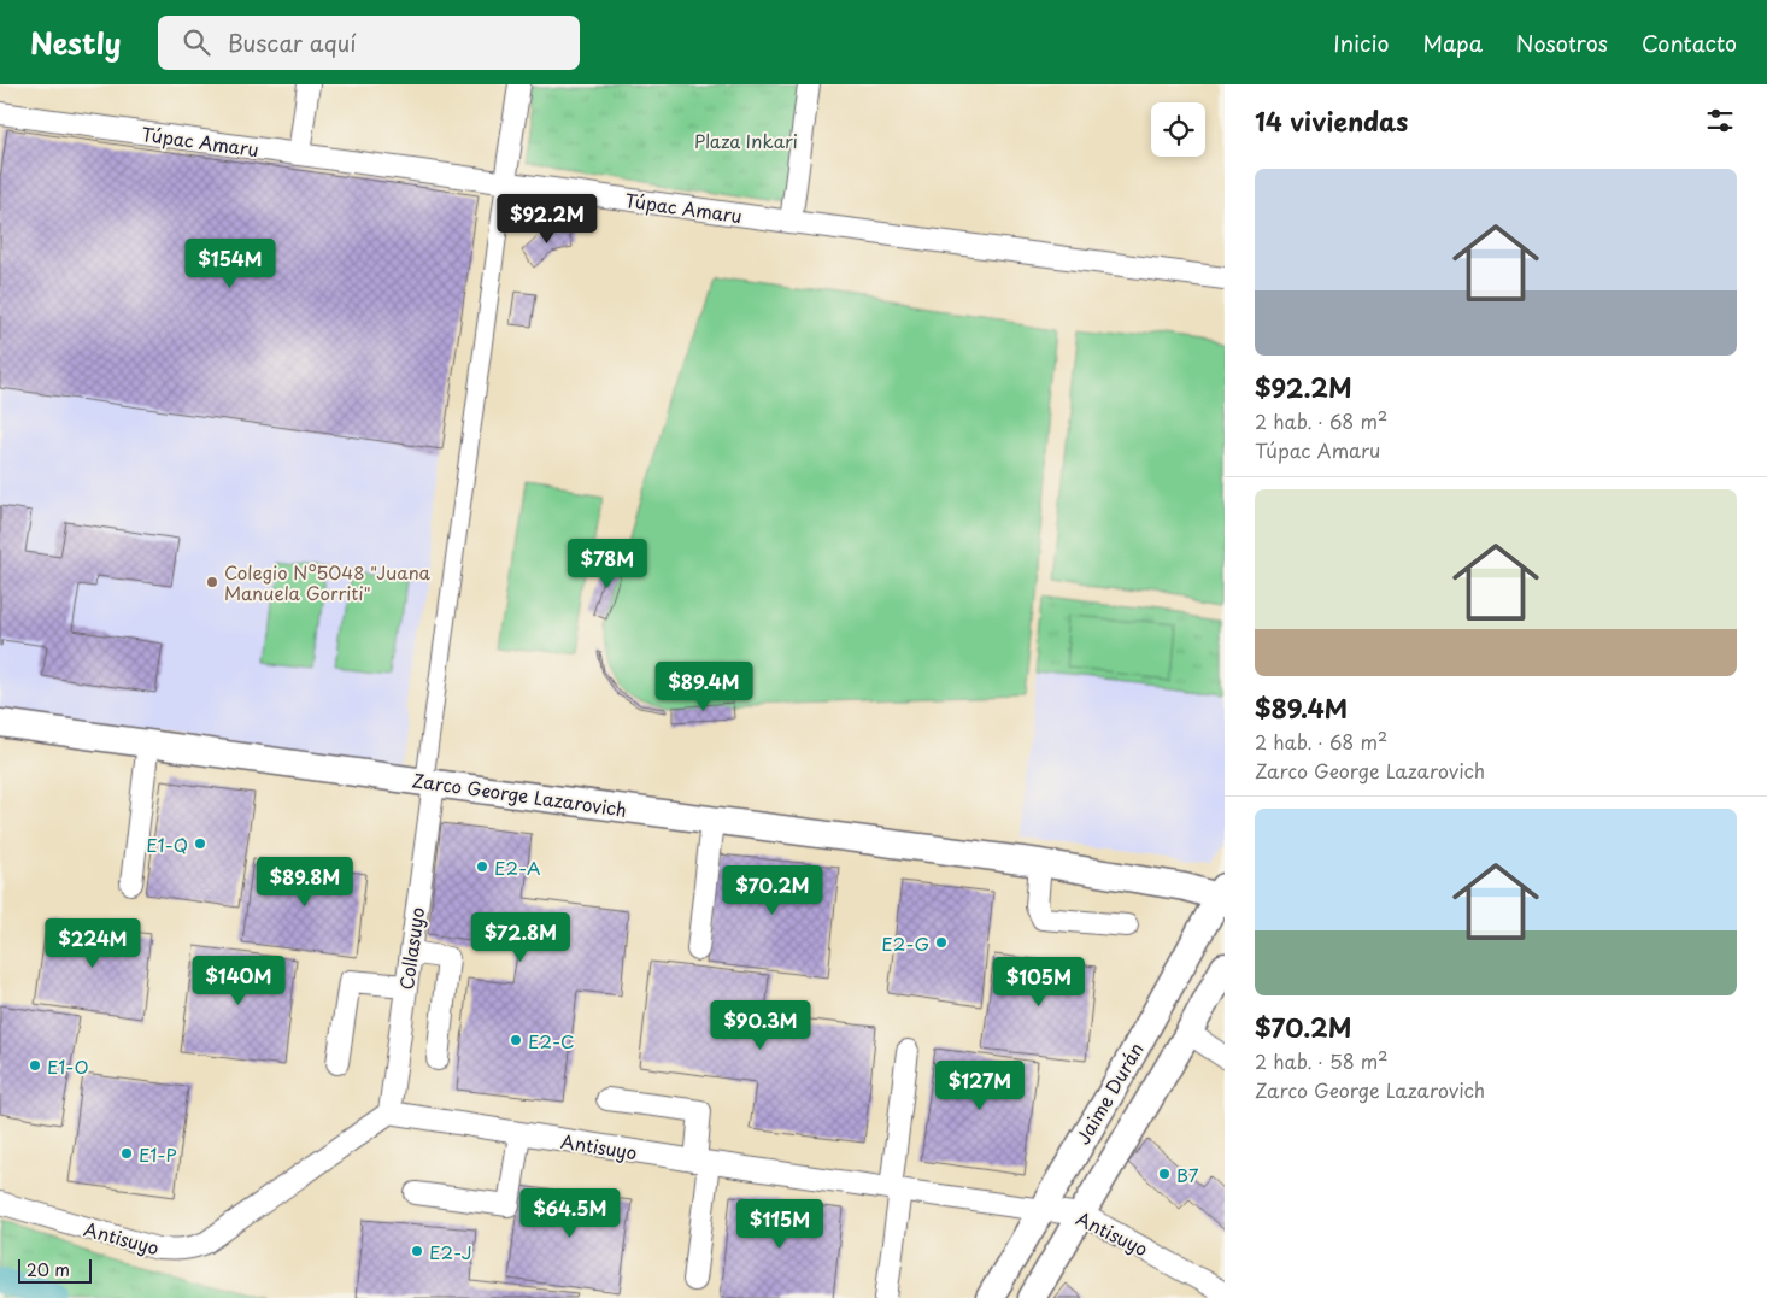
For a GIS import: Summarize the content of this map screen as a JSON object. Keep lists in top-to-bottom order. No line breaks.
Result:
{"streets":{"street":["Túpac Amaru","Zarco George Lazarovich","Collasuyo","Jaime Durán","Antisuyo"]},"crossings":[["Zarco George Lazarovich","Collasuyo"],["Zarco George Lazarovich","Jaime Durán"],["Collasuyo","Antisuyo"],["Jaime Durán","Antisuyo"]],"parks":["Plaza Inkari"],"places":["Colegio Nº5048 \"Juana Manuela Gorriti\"","E1-Q","E2-A","E2-G","E2-C","E1-O","E1-P","B7","E2-J"],"scale_bar":"20 m","page":{"header":"Nestly","search":"Buscar aquí","nav":["Inicio","Mapa","Nosotros","Contacto"],"heading":"14 viviendas","list":[{"name":"$92.2M","note":"2 hab. · 68 m² · Túpac Amaru"},{"name":"$89.4M","note":"2 hab. · 68 m² · Zarco George Lazarovich"},{"name":"$70.2M","note":"2 hab. · 58 m² · Zarco George Lazarovich"}],"price":["$92.2M","$154M","$78M","$89.4M","$89.8M","$70.2M","$72.8M","$224M","$140M","$105M","$90.3M","$127M","$64.5M","$115M"],"scale":"20 m"}}
